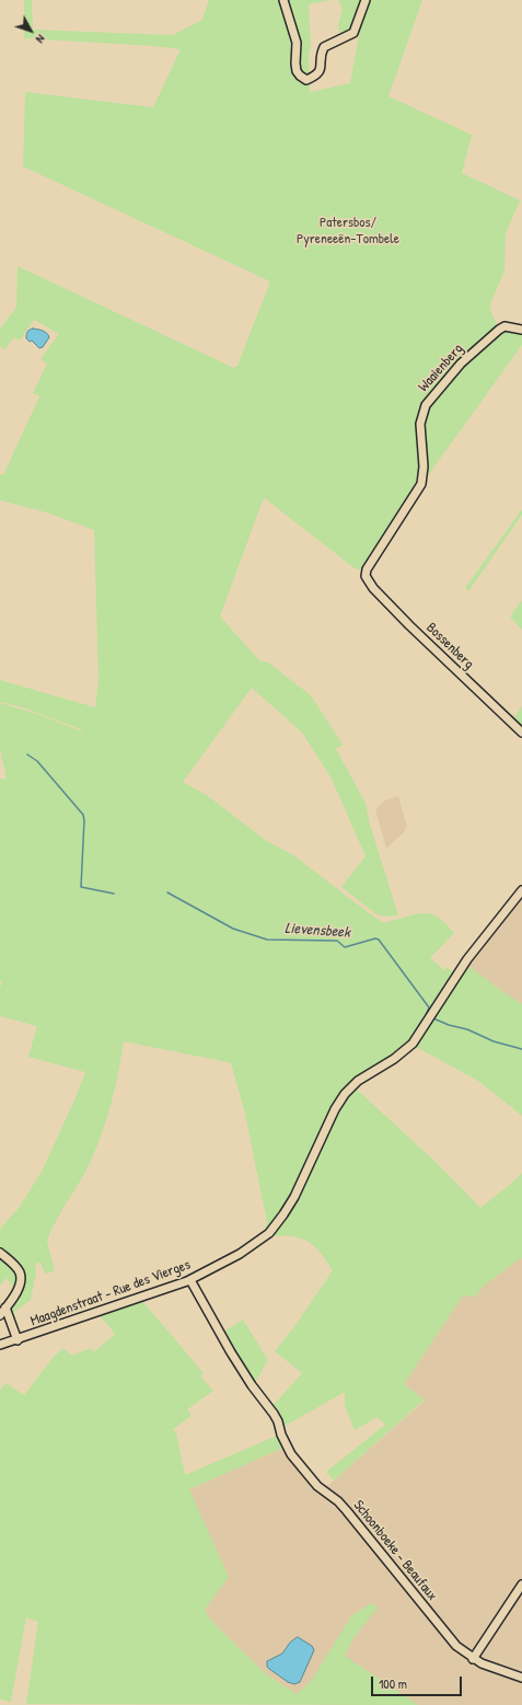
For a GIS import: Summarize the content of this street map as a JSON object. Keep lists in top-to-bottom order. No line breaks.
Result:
{"streets":{"street":["Waaienberg","Bossenberg","Maagdenstraat - Rue des Vierges","Schoonboeke - Beaufaux"]},"crossings":[["Waaienberg","Bossenberg"],["Maagdenstraat - Rue des Vierges","Schoonboeke - Beaufaux"]],"water":["Lievensbeek"],"parks":["Patersbos/ Pyreneeën-Tombele"],"scale_bar":"100 m","north":"bottom right"}
